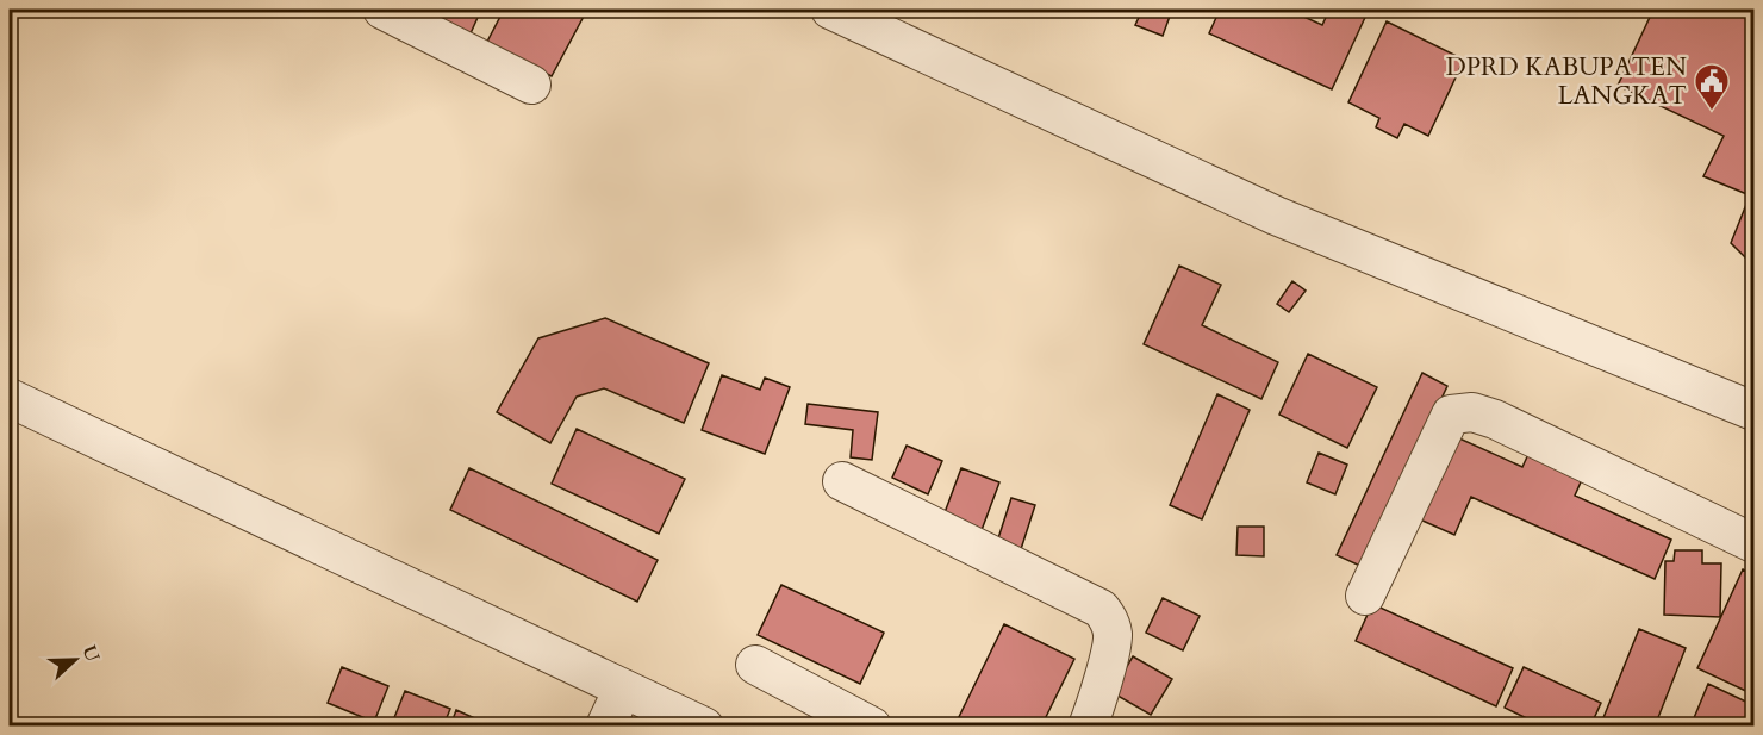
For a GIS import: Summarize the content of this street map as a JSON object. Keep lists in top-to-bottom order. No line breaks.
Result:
{"places":{"public building":["DPRD KABUPATEN LANGKAT"]},"north":"right"}
